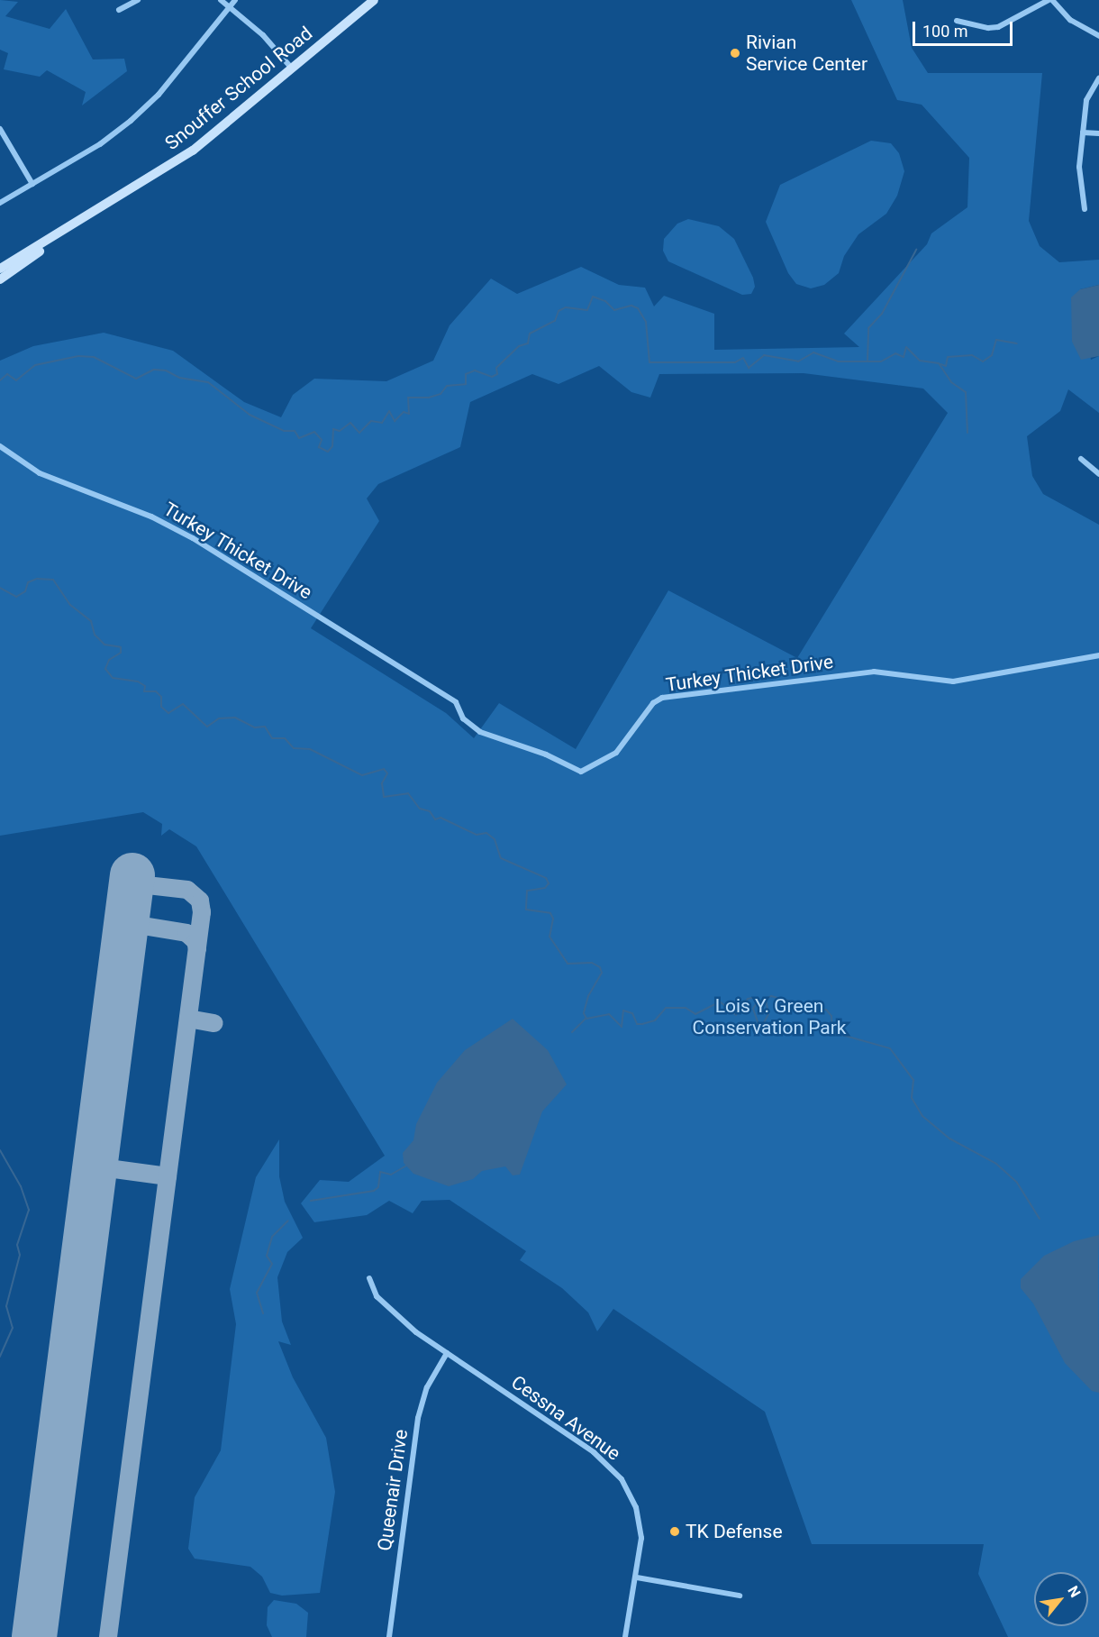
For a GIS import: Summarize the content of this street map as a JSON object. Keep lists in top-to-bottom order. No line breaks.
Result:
{"streets":{"main road":["Snouffer School Road"],"street":["Turkey Thicket Drive","Cessna Avenue","Queenair Drive"]},"crossings":[["Cessna Avenue","Queenair Drive"]],"parks":["Lois Y. Green Conservation Park"],"places":["Rivian Service Center","TK Defense"],"scale_bar":"100 m","north":"top right"}
